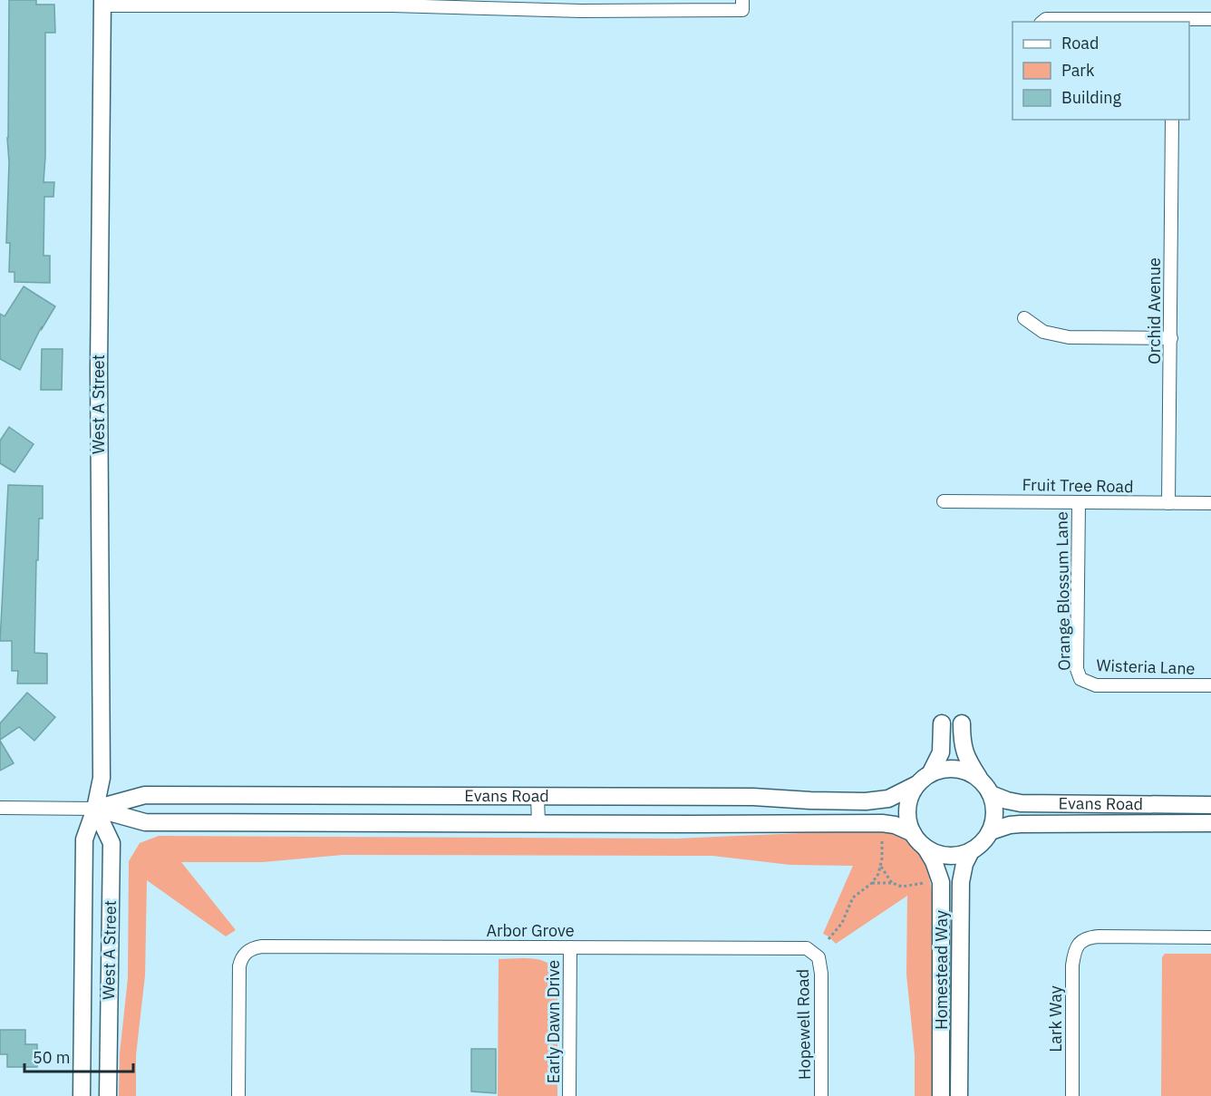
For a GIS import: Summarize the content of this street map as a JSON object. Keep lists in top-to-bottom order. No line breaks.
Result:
{"streets":{"street":["Orchid Avenue","West A Street","Fruit Tree Road","Orange Blossum Lane","Wisteria Lane","Evans Road","Arbor Grove","Homestead Way","Lark Way","Early Dawn Drive","Hopewell Road"]},"crossings":[["Orchid Avenue","Fruit Tree Road"],["West A Street","Evans Road"],["Fruit Tree Road","Orange Blossum Lane"],["Orange Blossum Lane","Wisteria Lane"],["Evans Road","Homestead Way"],["Arbor Grove","Early Dawn Drive"],["Arbor Grove","Hopewell Road"]],"legend":["Road","Park","Building"],"scale_bar":"50 m"}
